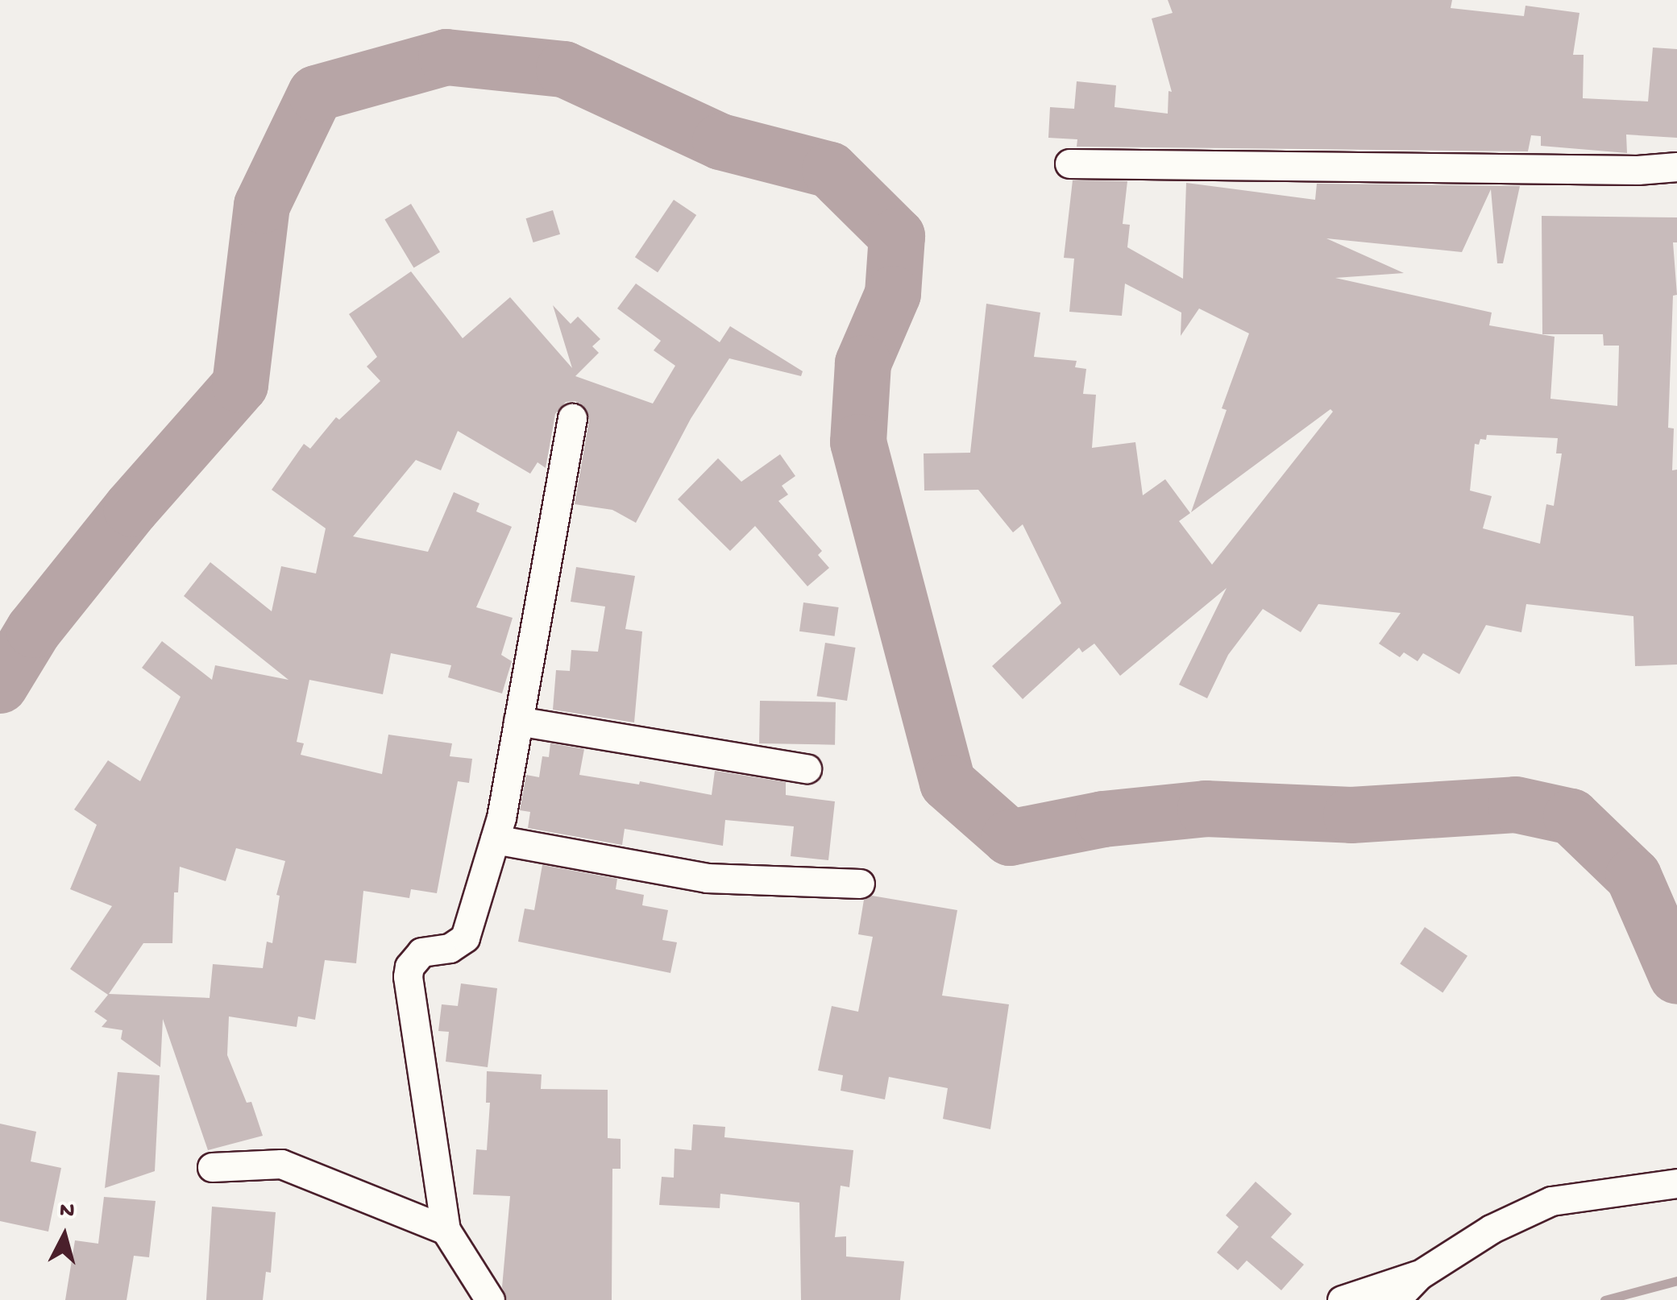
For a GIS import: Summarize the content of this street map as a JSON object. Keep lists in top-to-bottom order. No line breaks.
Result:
{"north":"top"}
